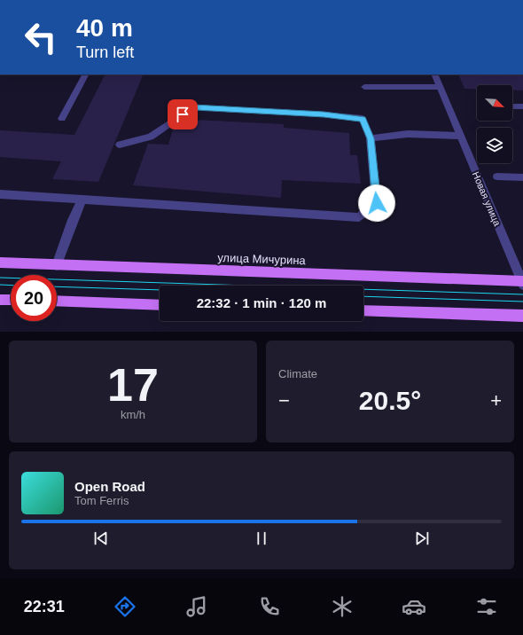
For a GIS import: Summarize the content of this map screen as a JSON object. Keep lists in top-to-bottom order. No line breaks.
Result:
{"streets":{"main road":["улица Мичурина"],"street":["Новая улица"]},"crossings":[["Новая улица","улица Мичурина"]],"north":"bottom right","page":{"turn":["40 m","Turn left"],"limit":"20","trip":"22:32 · 1 min · 120 m","tile":[["17","km/h"],"Climate"],"heat":["−","20.5°","+"],"song":["Open Road","Tom Ferris"],"tabs":"22:31"}}
